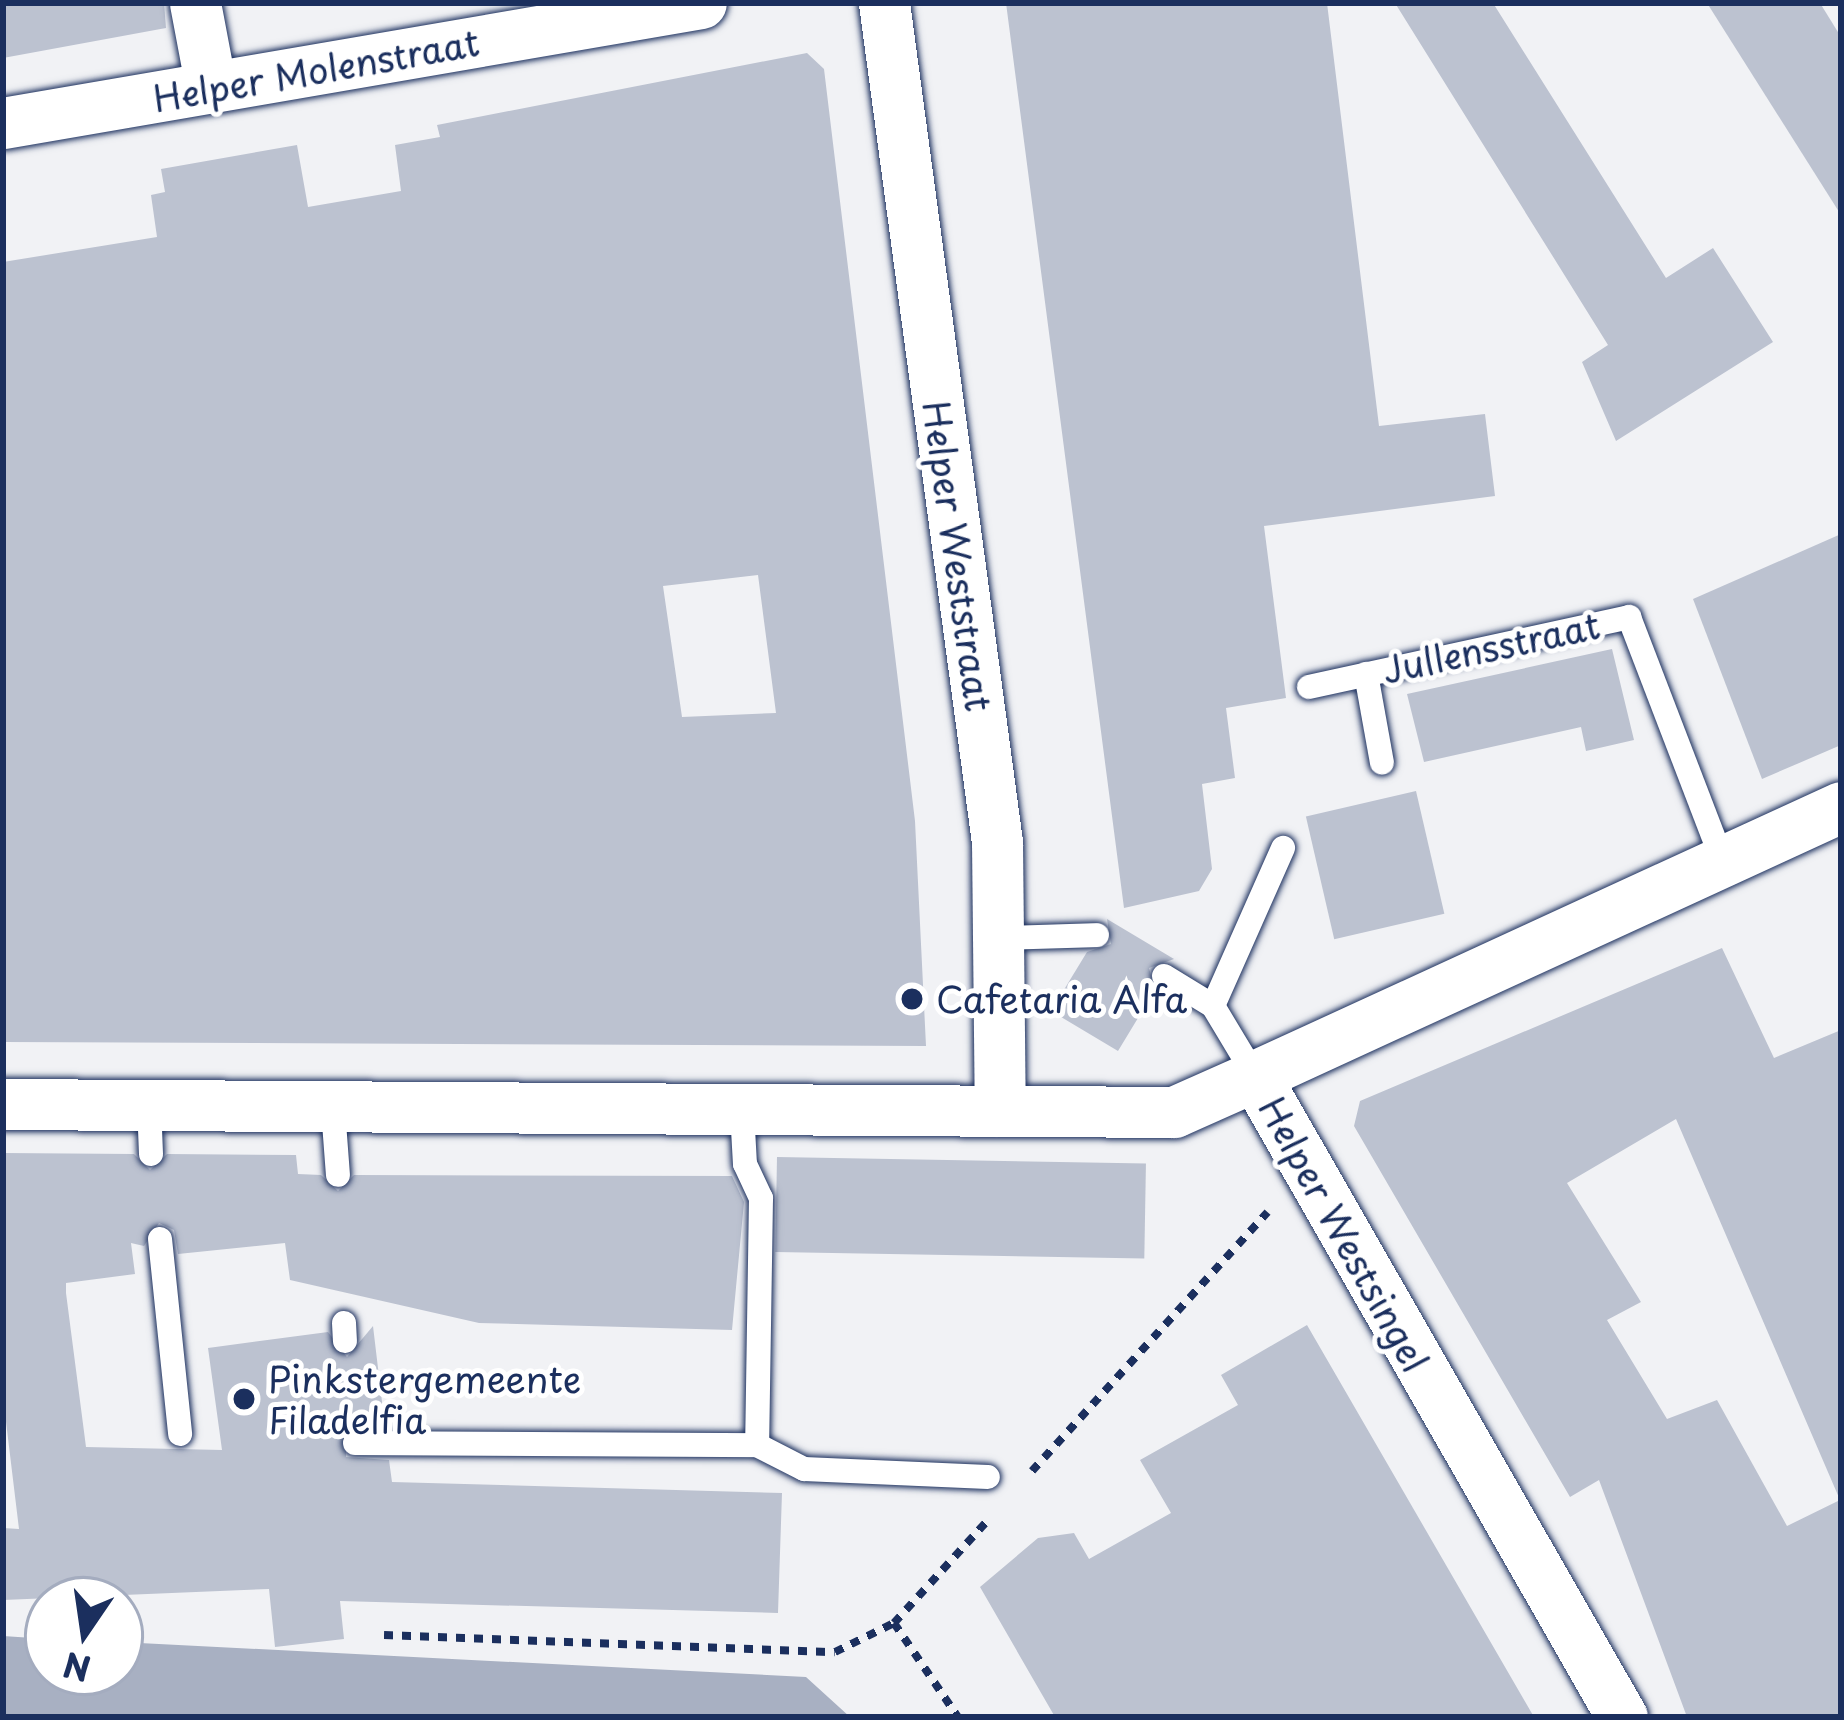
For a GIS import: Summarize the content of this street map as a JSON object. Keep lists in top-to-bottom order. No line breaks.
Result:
{"streets":{"street":["Helper Molenstraat","Helper Weststraat","Helper Westsingel"],"lane":["Jullensstraat"]},"crossings":[["Helper Weststraat","Helper Westsingel"]],"places":["Cafetaria Alfa","Pinkstergemeente Filadelfia"],"north":"bottom"}
